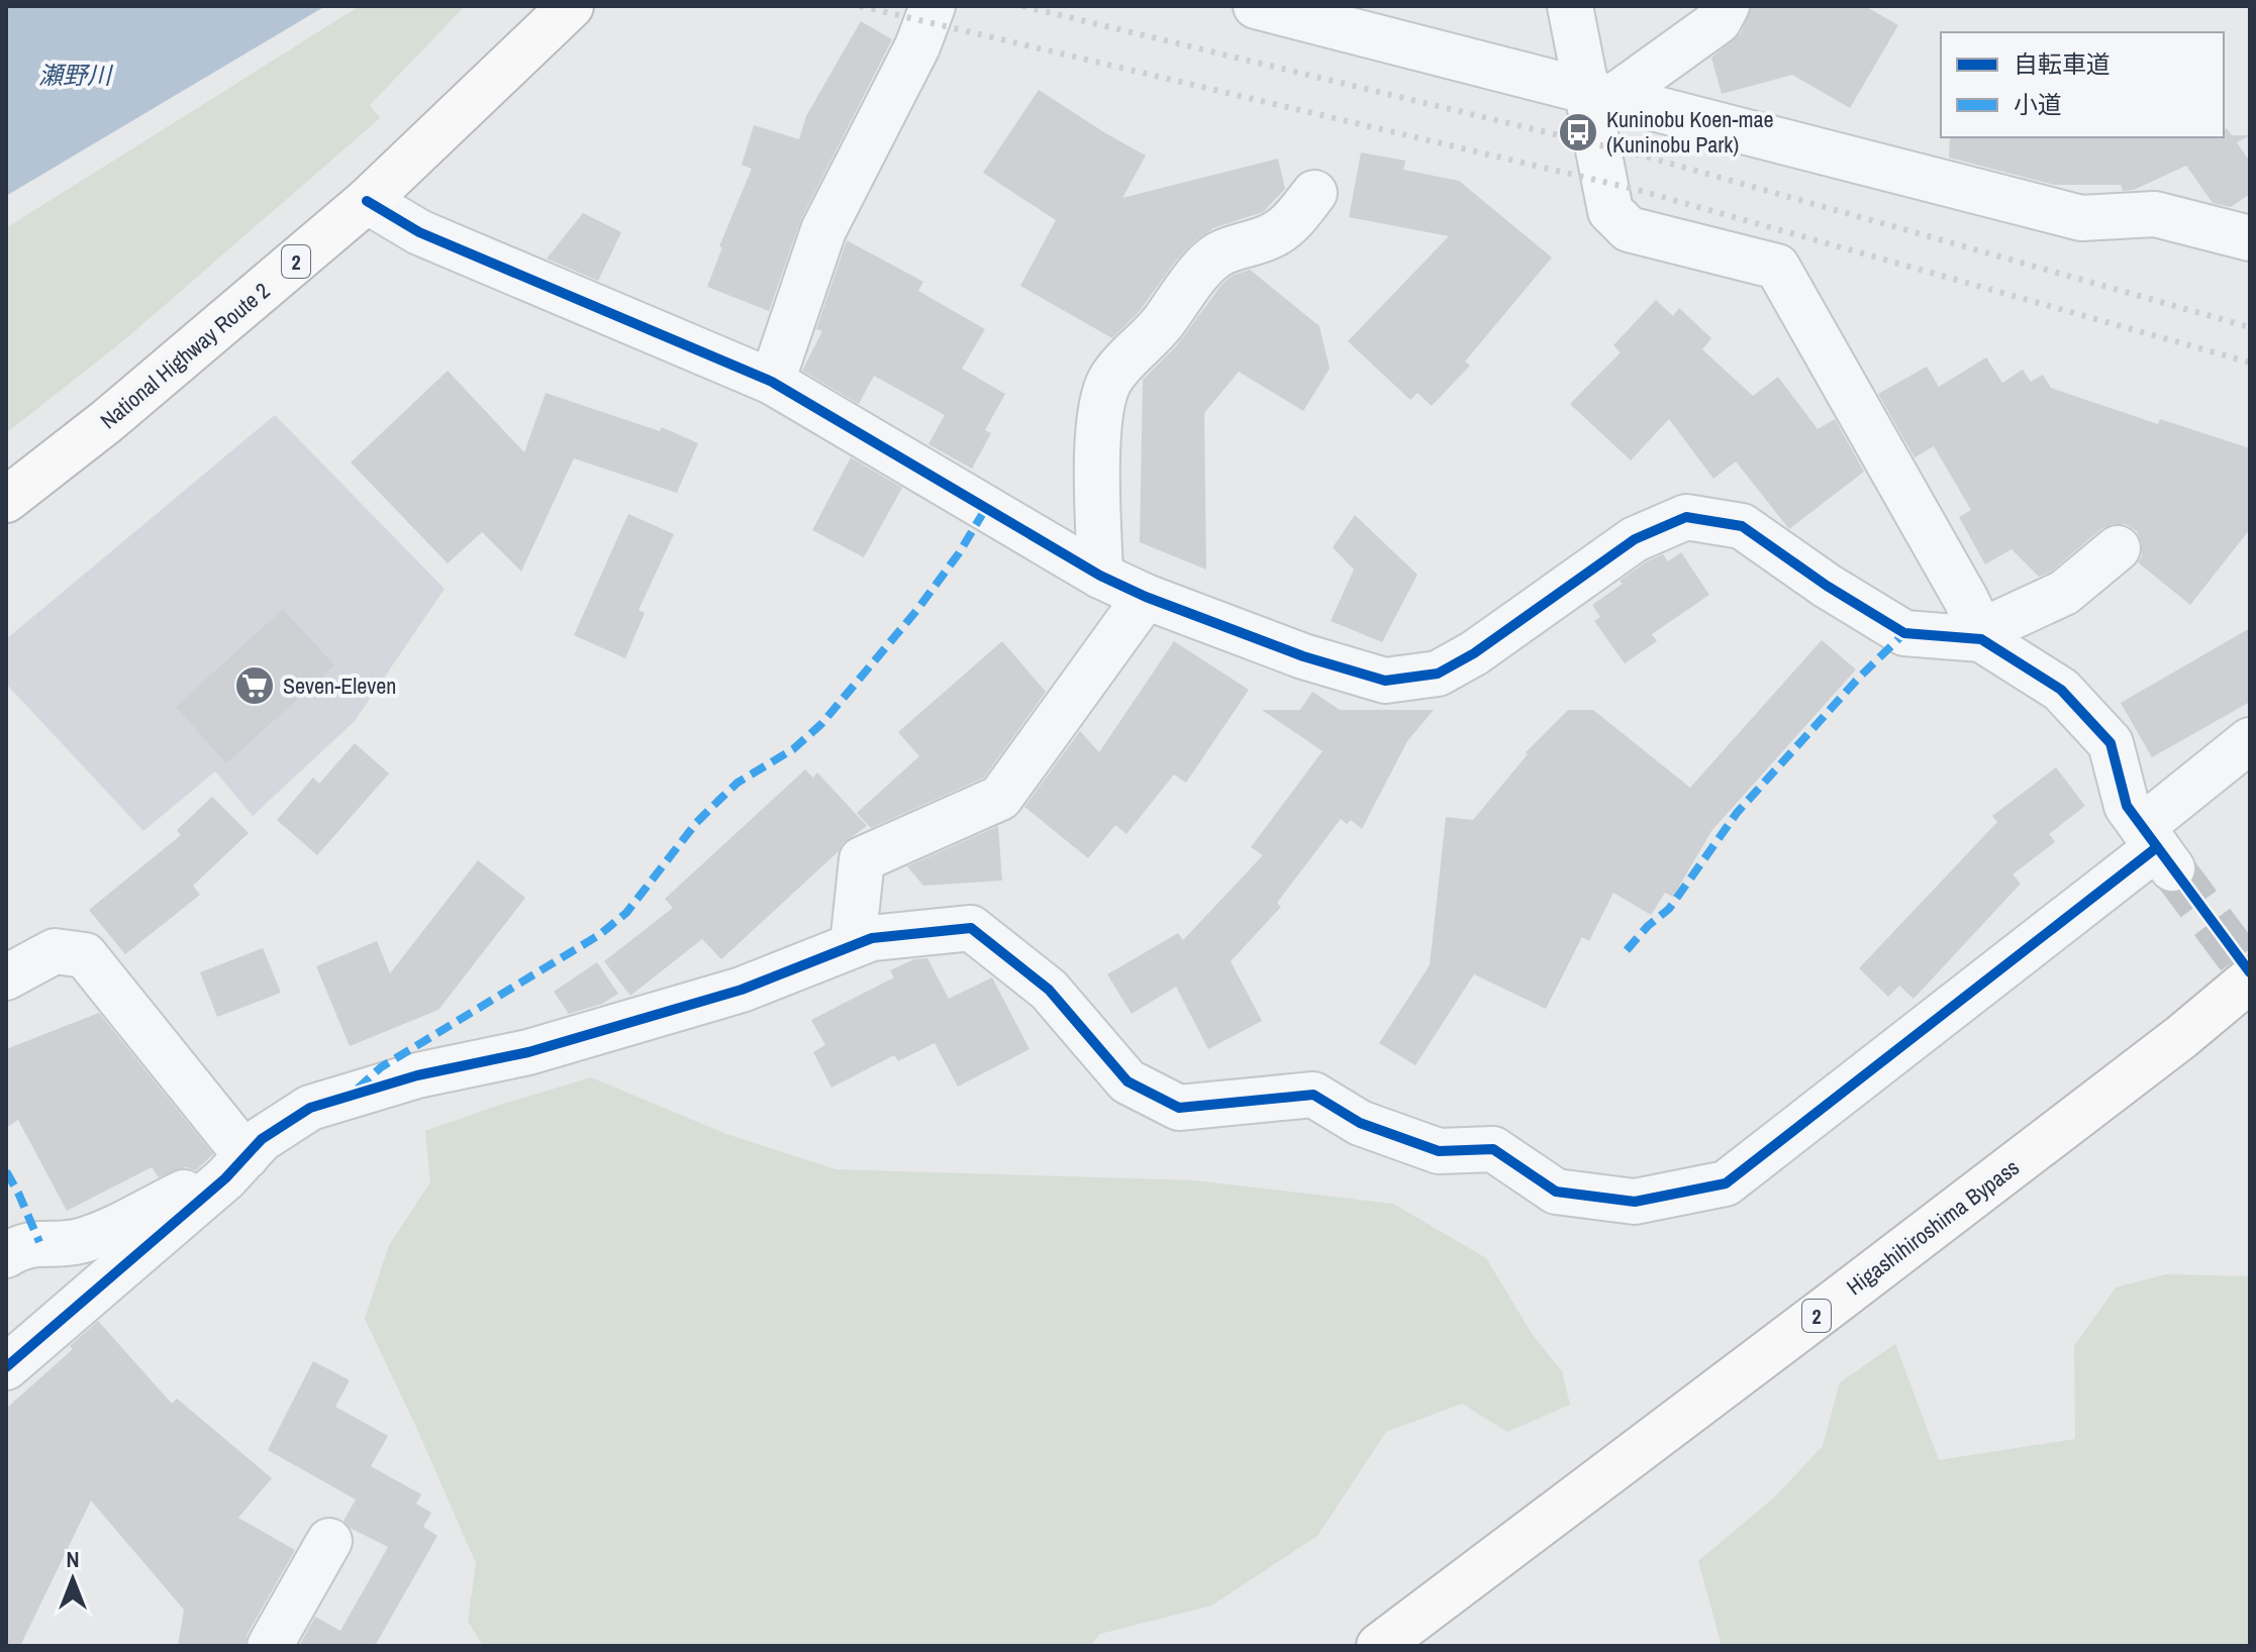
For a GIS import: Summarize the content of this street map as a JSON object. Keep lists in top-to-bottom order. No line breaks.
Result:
{"streets":{"highway":["2","National Highway Route 2","Higashihiroshima Bypass"]},"water":["瀬野川"],"places":{"bus stop":["Kuninobu Koen-mae (Kuninobu Park)"],"supermarket":["Seven-Eleven"]},"legend":["自転車道","小道"],"north":"top"}
